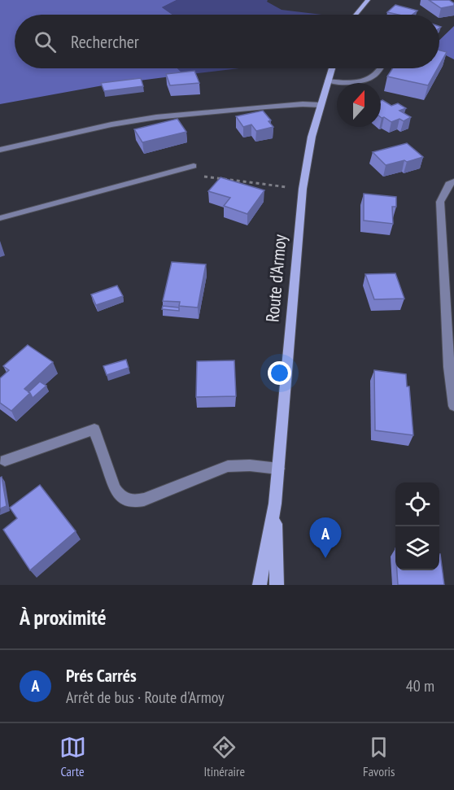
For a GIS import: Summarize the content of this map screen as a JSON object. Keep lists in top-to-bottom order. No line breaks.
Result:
{"streets":{"main road":["Route d'Armoy"]},"north":"top","page":{"search":"Rechercher","pins":"A","heading":"À proximité","list":[{"mark":"A","name":"Prés Carrés","note":"Arrêt de bus · Route d'Armoy","value":"40 m"}],"nav":["Carte","Itinéraire","Favoris"]}}
